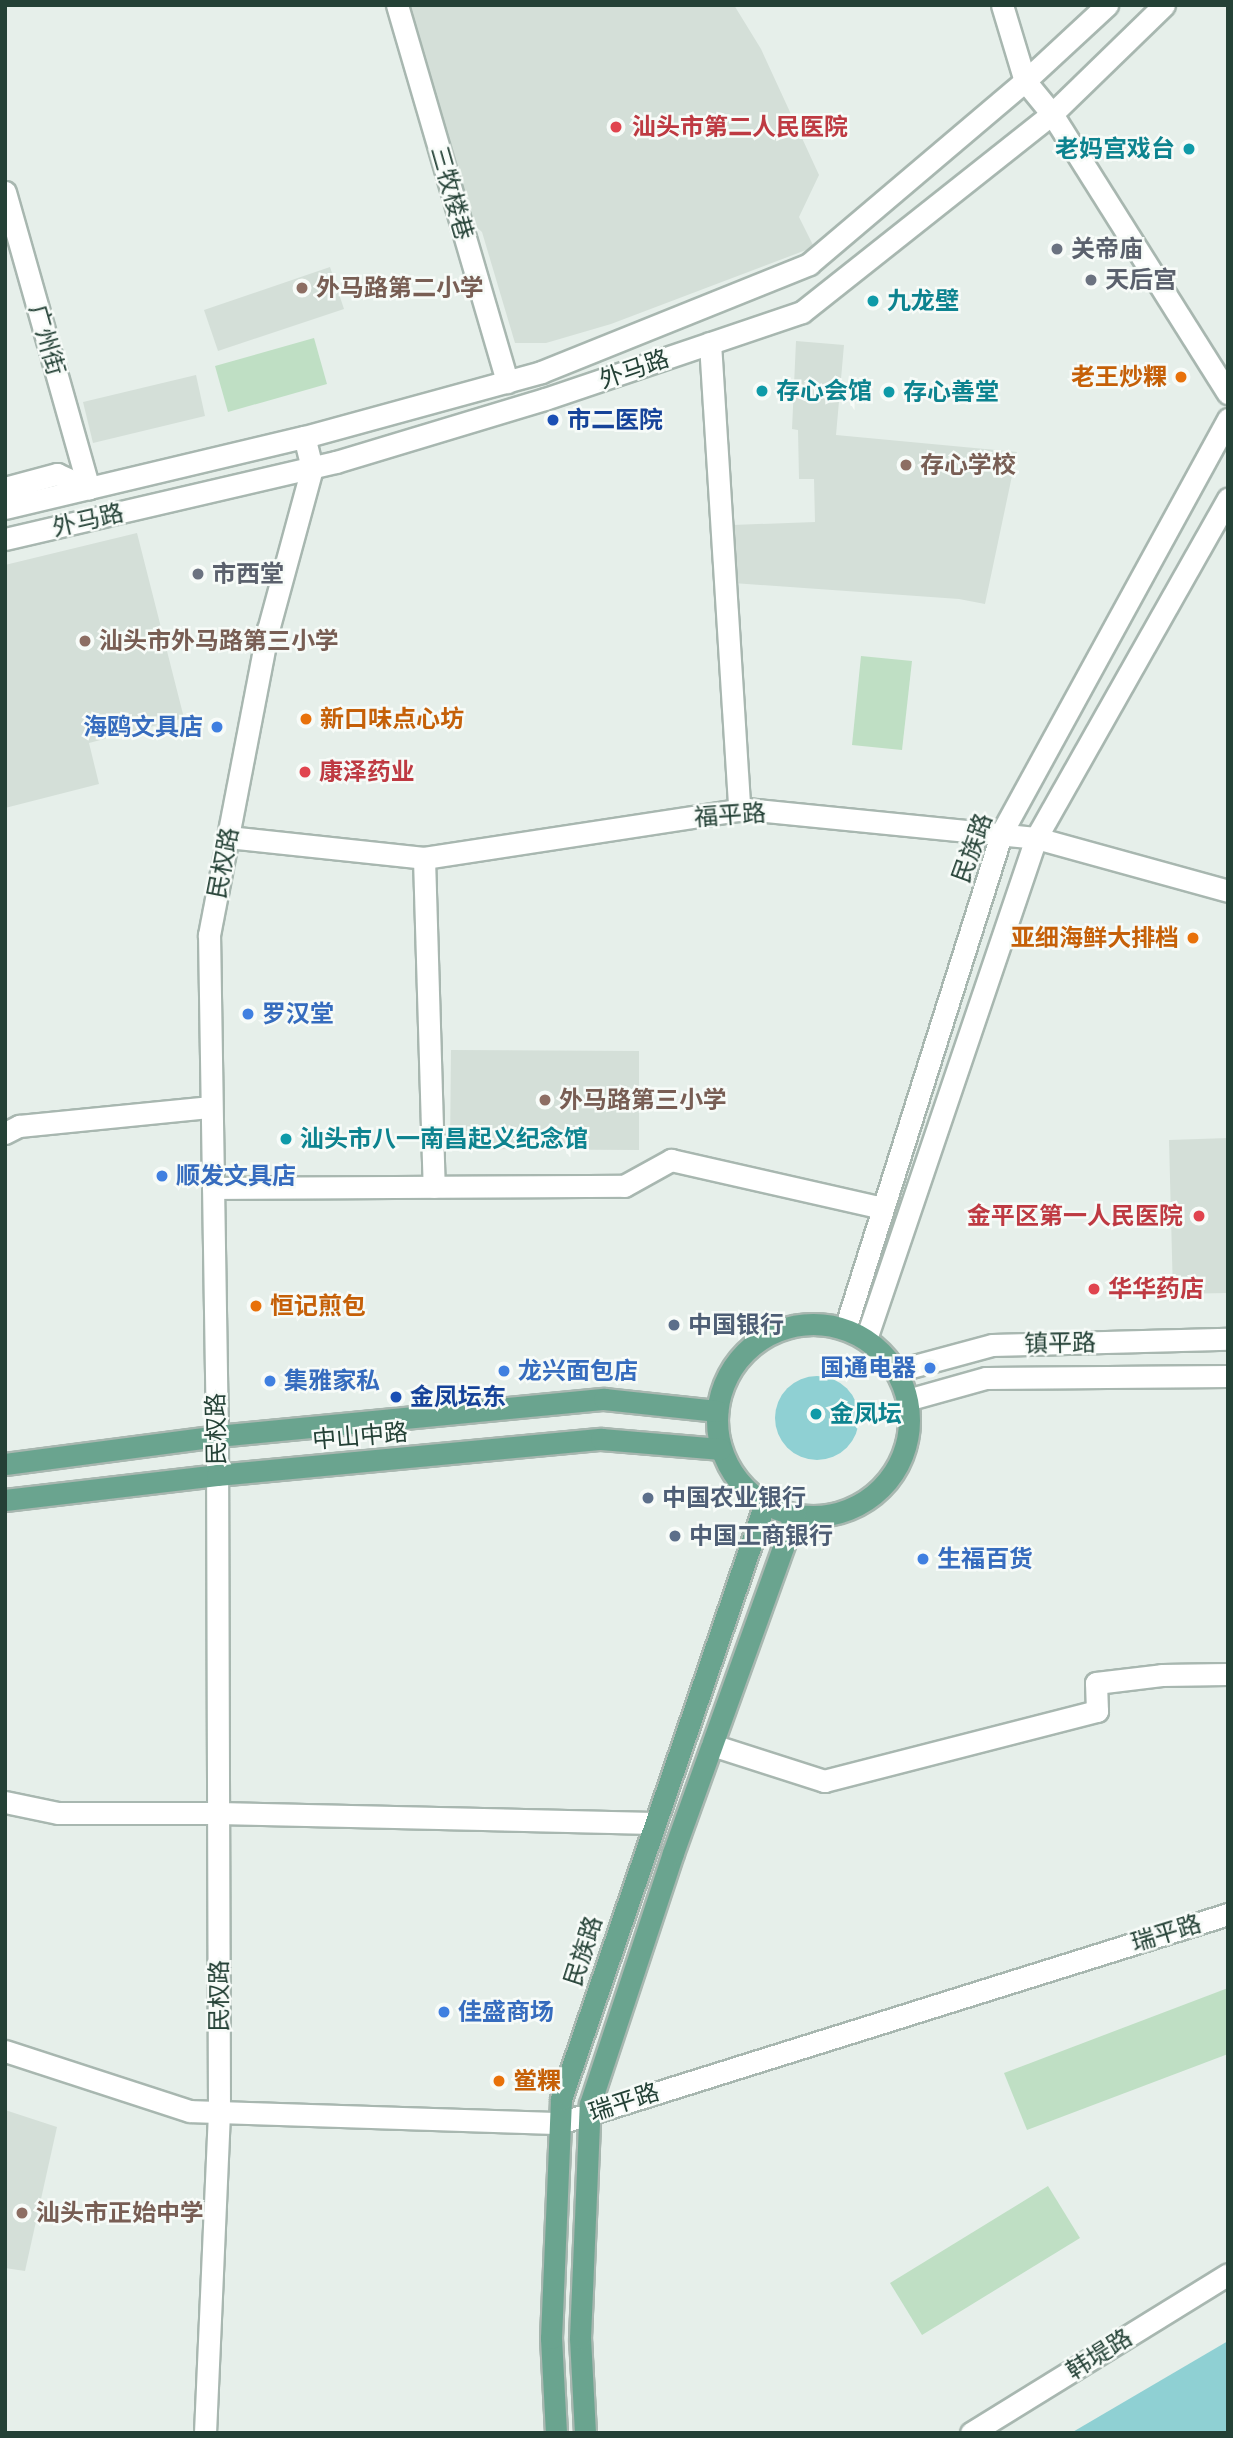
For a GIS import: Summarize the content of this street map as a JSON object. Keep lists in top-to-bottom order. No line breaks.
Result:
{"streets":{"main road":["民族路","中山中路"],"street":["三牧楼巷","广州街","外马路","福平路","民权路","镇平路","瑞平路","韩堤路"]},"crossings":[["三牧楼巷","外马路"],["广州街","外马路"],["外马路","民权路"],["福平路","民族路"],["福平路","民权路"],["民族路","镇平路"],["民族路","中山中路"],["民族路","瑞平路"],["民权路","中山中路"],["民权路","瑞平路"],["镇平路","中山中路"]],"places":["汕头市第二人民医院","老妈宫戏台","关帝庙","天后宫","外马路第二小学","九龙壁","老王炒粿","存心会馆","存心善堂","市二医院","存心学校","市西堂","汕头市外马路第三小学","新口味点心坊","海鸥文具店","康泽药业","亚细海鲜大排档","罗汉堂","外马路第三小学","汕头市八一南昌起义纪念馆","顺发文具店","金平区第一人民医院","华华药店","恒记煎包","中国银行","国通电器","龙兴面包店","集雅家私","金凤坛东","金凤坛","中国农业银行","中国工商银行","生福百货","佳盛商场","鲎粿","汕头市正始中学"]}
